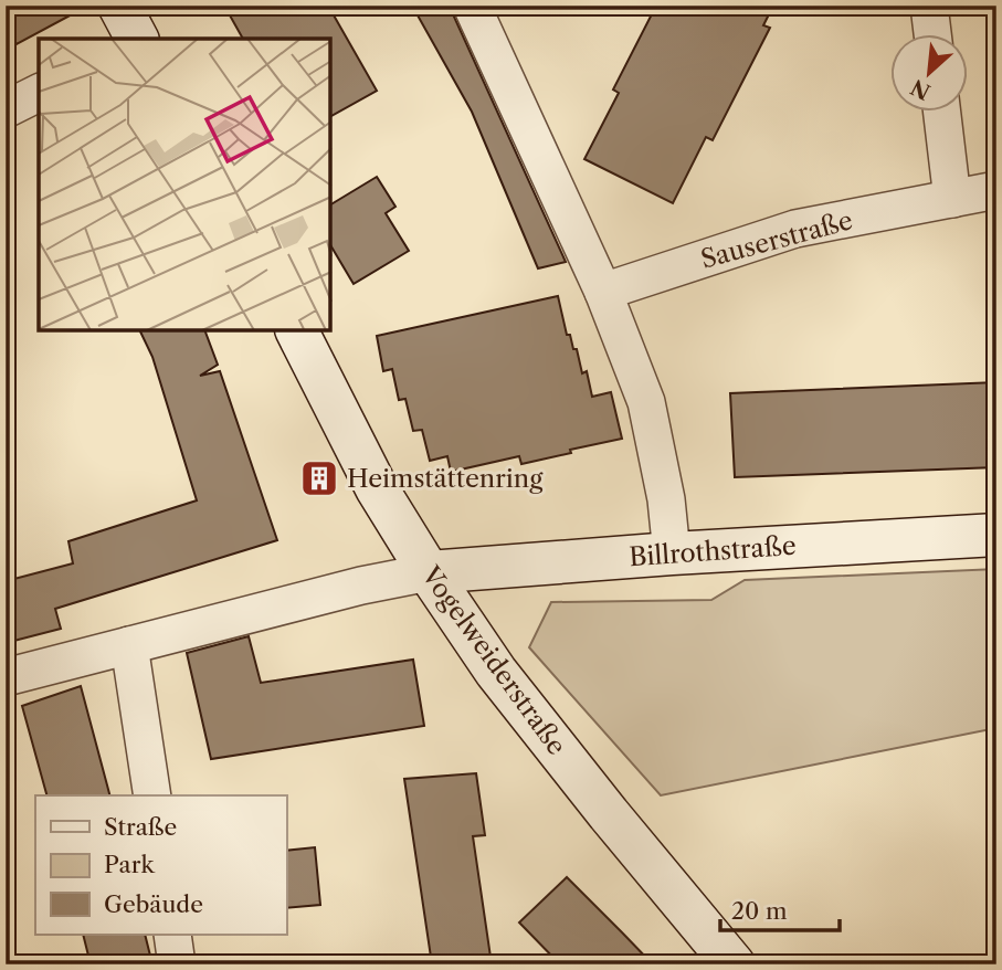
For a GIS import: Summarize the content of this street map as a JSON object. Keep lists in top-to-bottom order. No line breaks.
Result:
{"streets":{"main road":["Billrothstraße","Vogelweiderstraße"],"street":["Sauserstraße"]},"crossings":[["Billrothstraße","Vogelweiderstraße"]],"places":{"building":["Heimstättenring"]},"legend":["Straße","Park","Gebäude"],"scale_bar":"20 m","north":"bottom left"}
